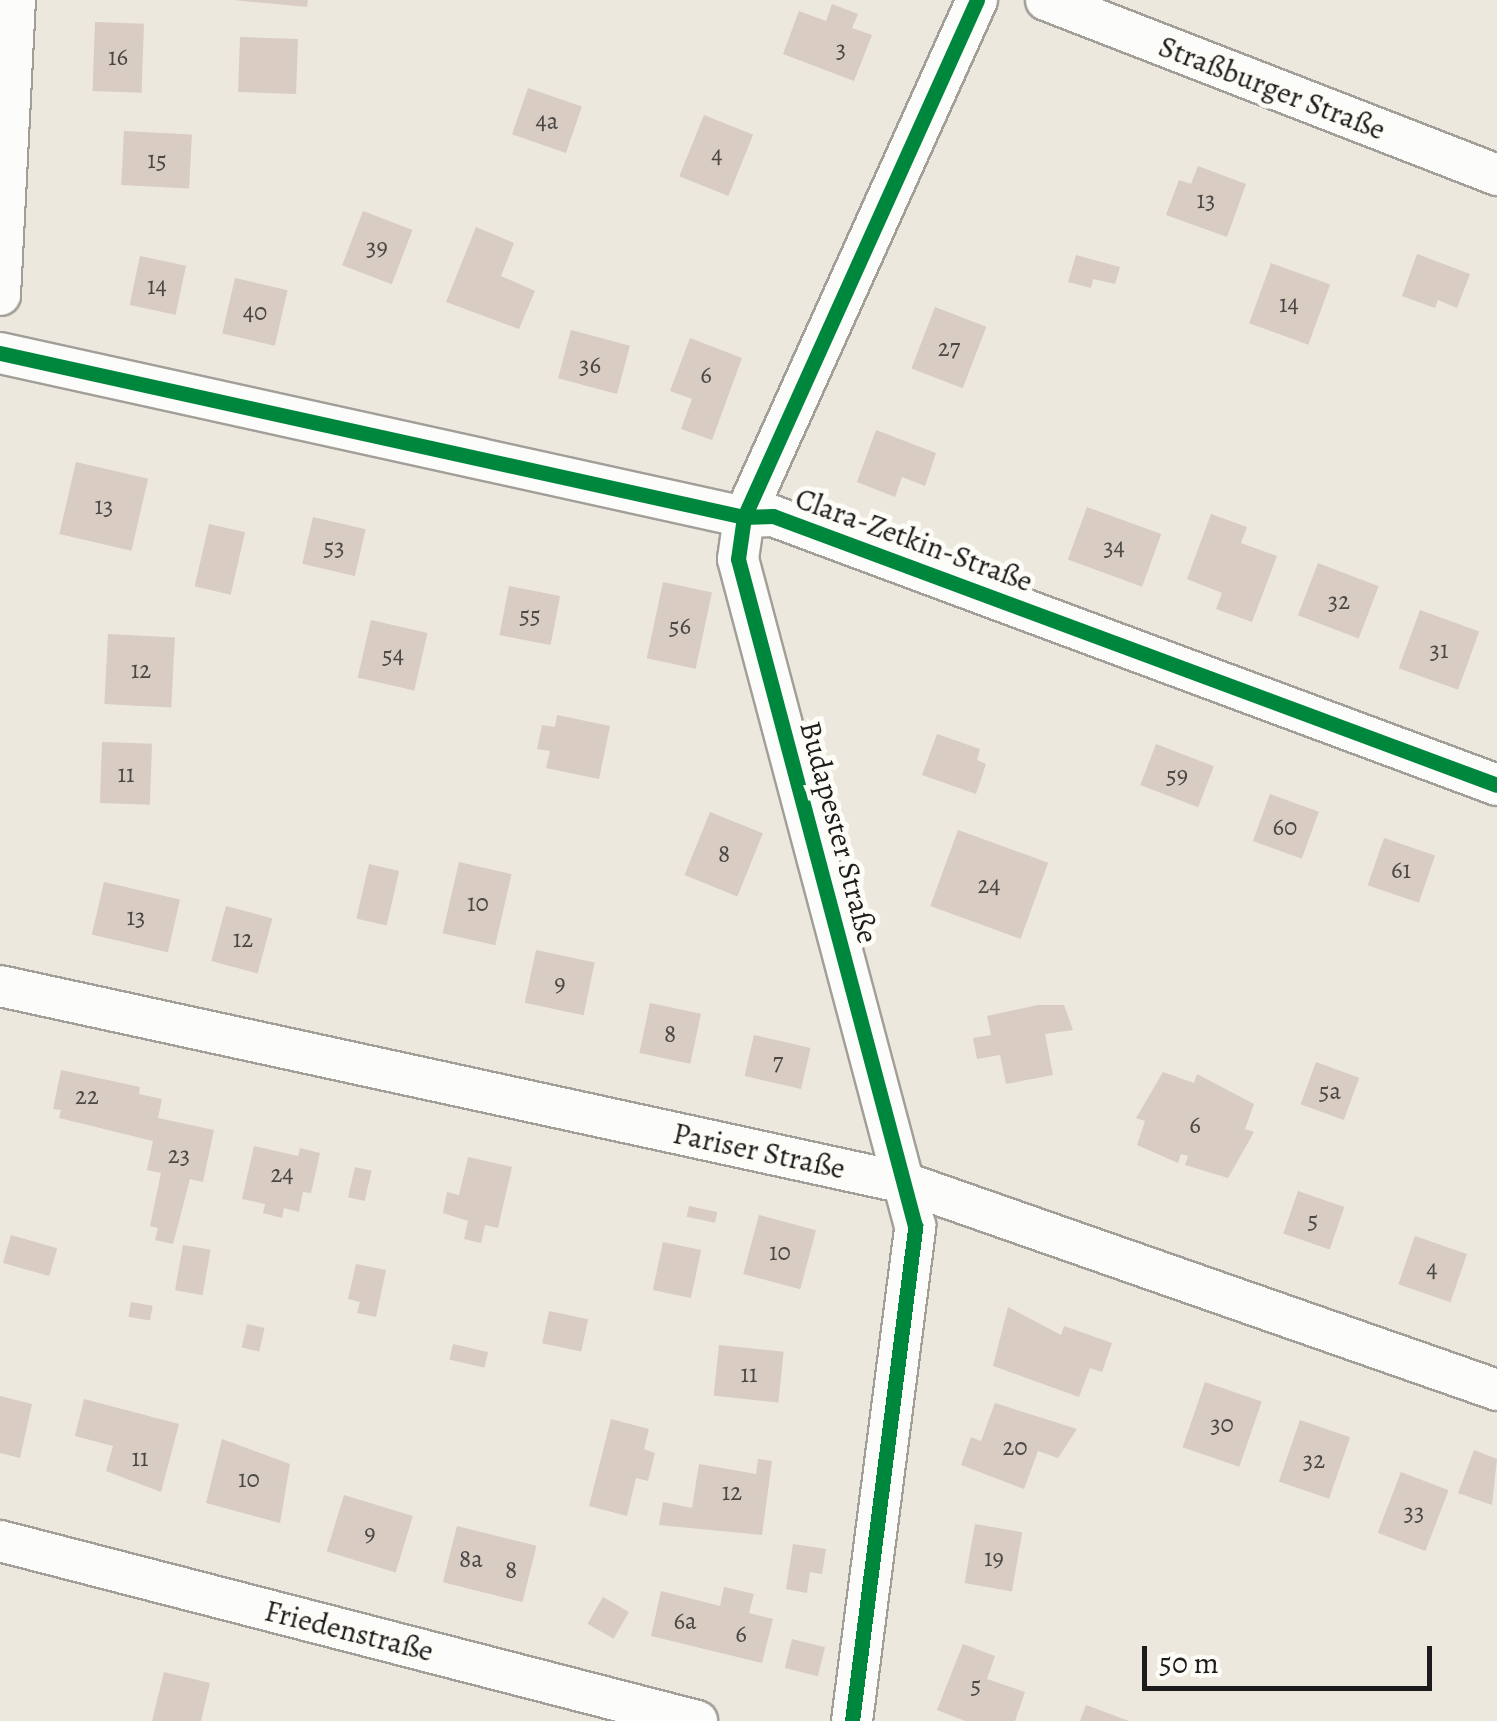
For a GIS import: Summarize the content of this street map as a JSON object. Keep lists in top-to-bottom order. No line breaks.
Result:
{"streets":{"street":["Straßburger Straße","Clara-Zetkin-Straße","Budapester Straße","Pariser Straße","Friedenstraße"]},"crossings":[["Clara-Zetkin-Straße","Budapester Straße"],["Budapester Straße","Pariser Straße"]],"house_numbers":["3","16","4a","4","15","13","39","14","14","40","27","36","6","13","53","34","32","55","56","31","54","12","11","59","60","8","61","24","10","13","12","9","8","7","5a","22","6","23","24","5","10","4","11","30","20","11","32","10","12","33","9","19","8a","8","6a","6","5"],"scale_bar":"50 m"}
